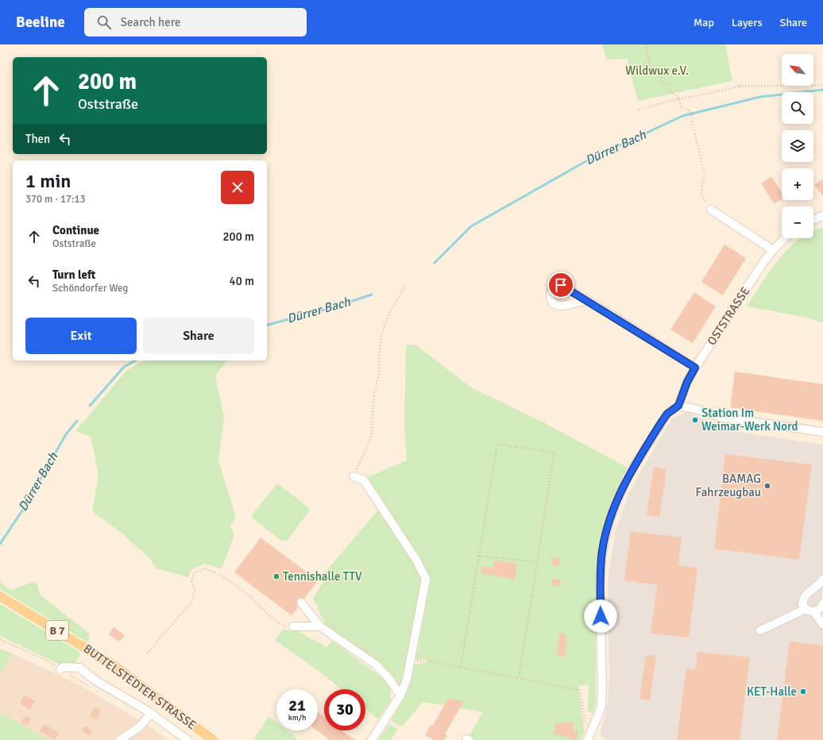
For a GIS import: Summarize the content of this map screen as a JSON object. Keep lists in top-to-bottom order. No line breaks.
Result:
{"streets":{"main road":["B 7","BUTTELSTEDTER STRASSE"],"street":["OSTSTRASSE"]},"water":["Dürrer Bach"],"parks":["Wildwux e.V."],"places":["Station Im Weimar-Werk Nord","BAMAG Fahrzeugbau","Tennishalle TTV","KET-Halle"],"north":"top left","page":{"header":"Beeline","search":"Search here","nav":["Map","Layers","Share"],"map_buttons":["+","−"],"turn":["200 m","Oststraße"],"then":"Then","heading":["1 min","370 m · 17:13"],"list":[{"name":"Continue","note":"Oststraße","value":"200 m"},{"name":"Turn left","note":"Schöndorfer Weg","value":"40 m"}],"buttons":["Exit","Share"],"speed":"21 km/h","limit":"30"}}
